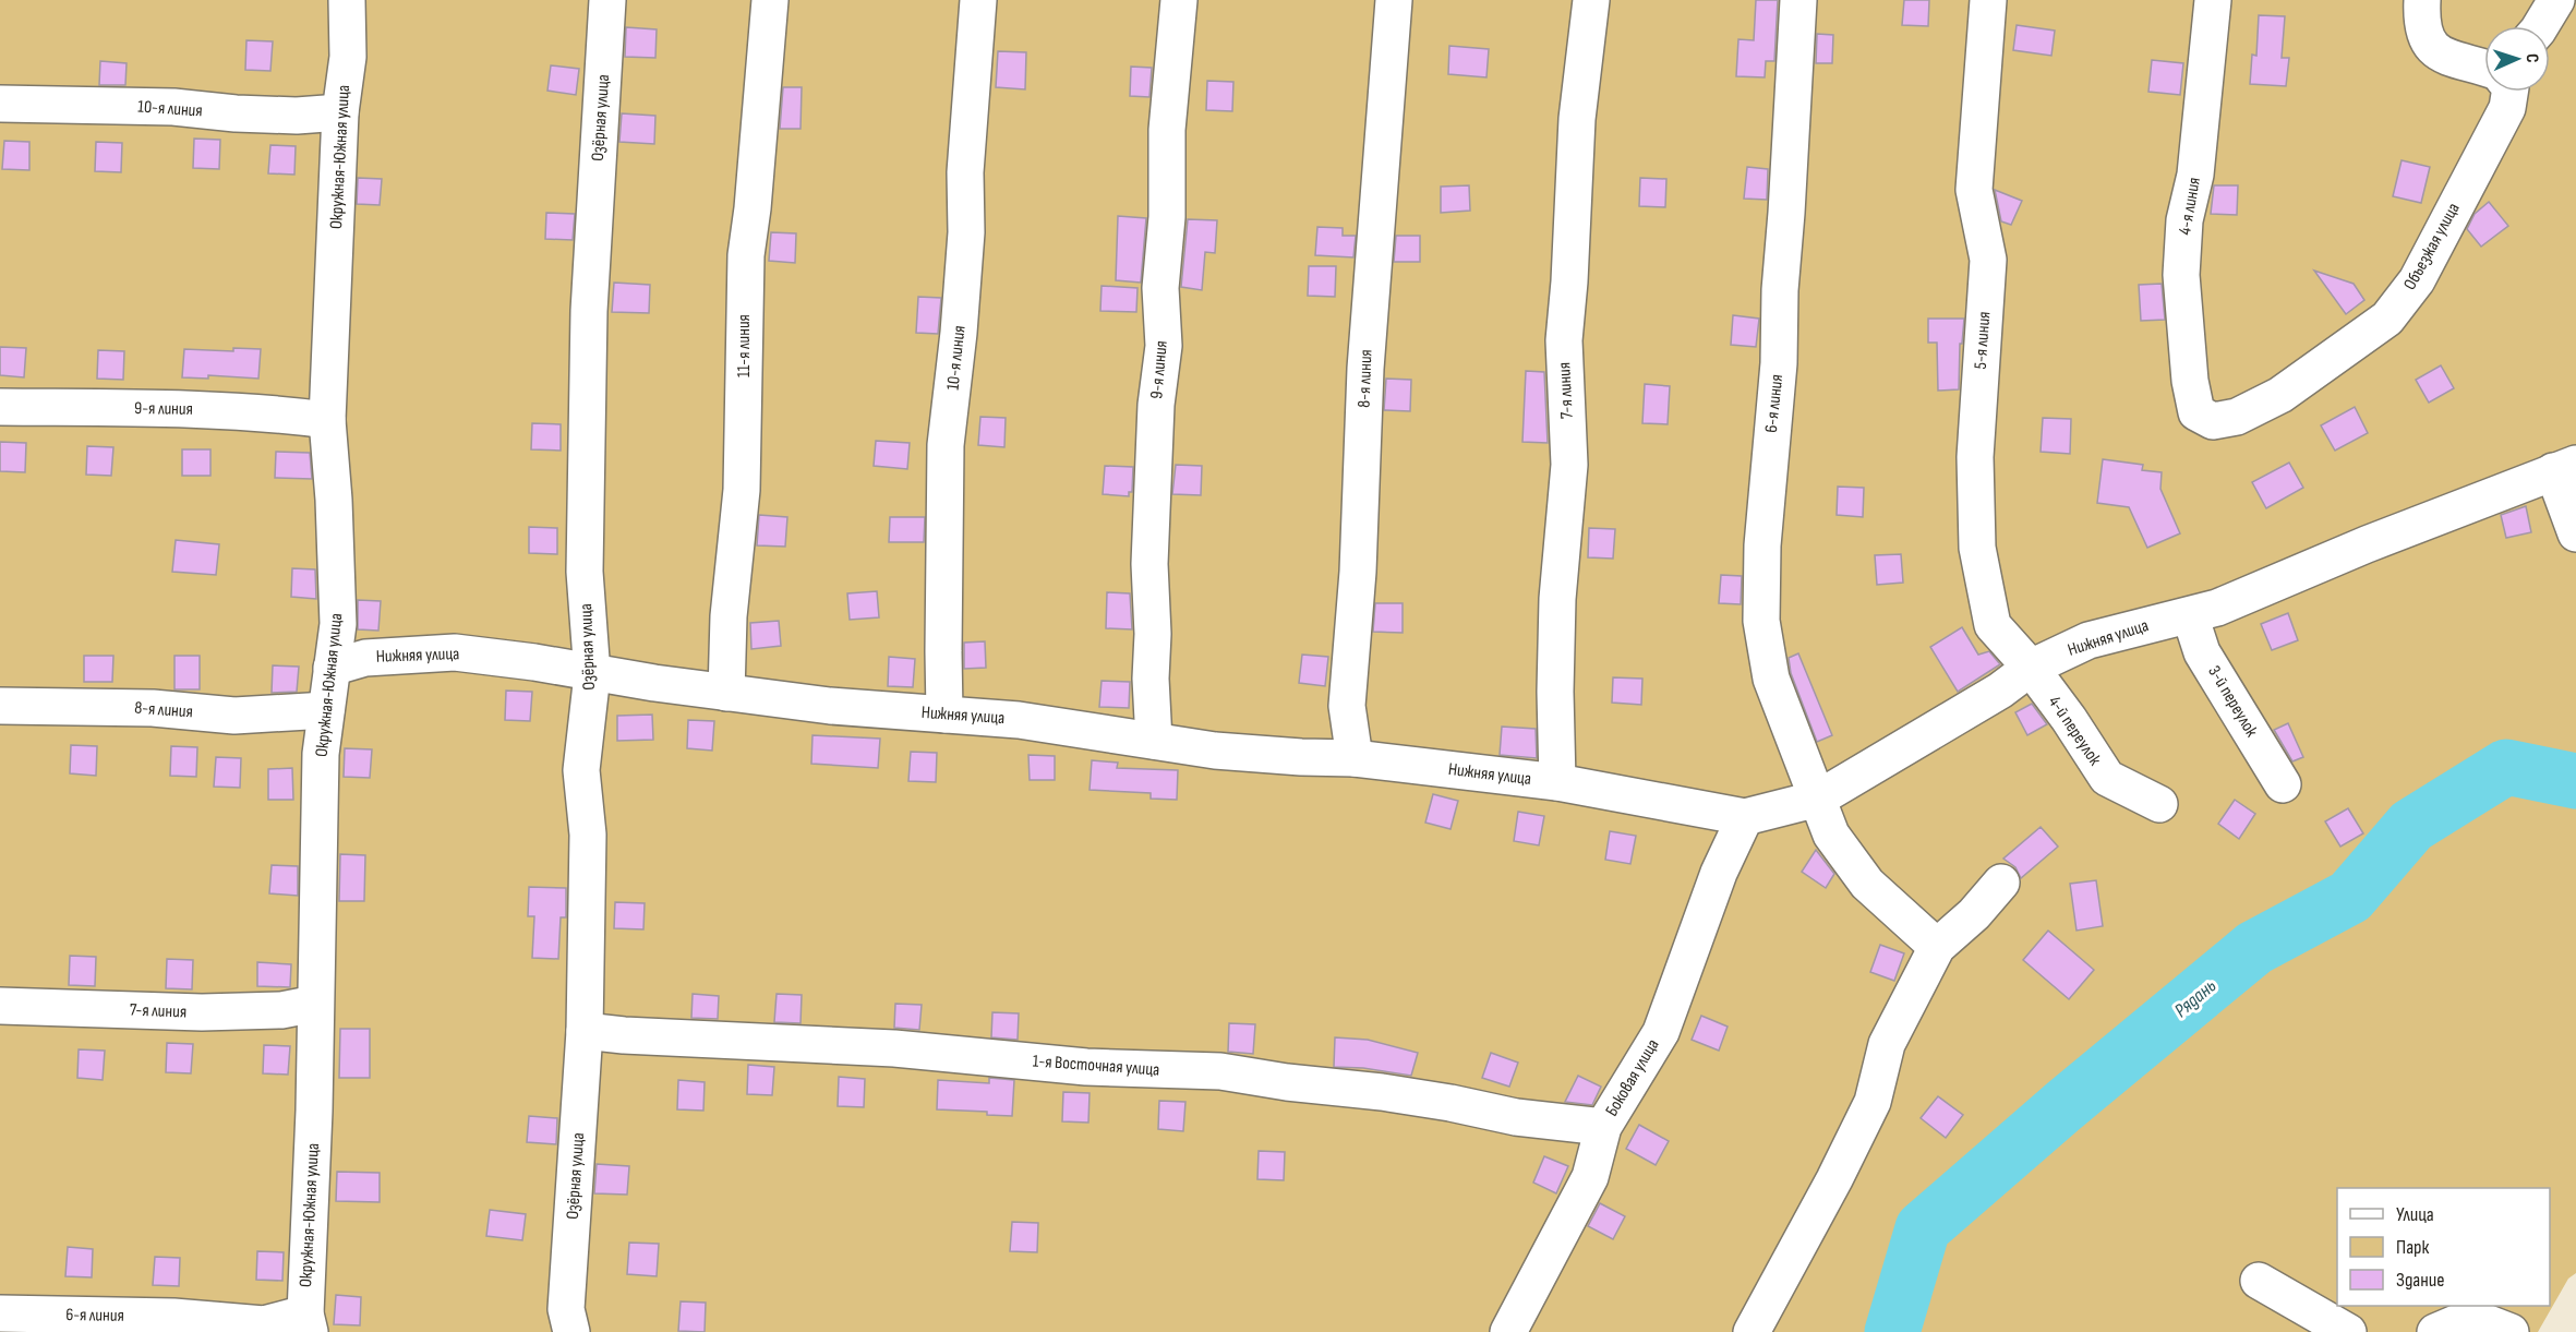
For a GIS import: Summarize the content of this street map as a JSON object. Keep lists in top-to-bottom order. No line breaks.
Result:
{"streets":{"street":["10-я линия","Озёрная улица","Окружная-Южная улица","4-я линия","Объезжая улица","5-я линия","11-я линия","9-я линия","8-я линия","7-я линия","6-я линия","Нижняя улица","3-й переулок","4-й переулок","1-я Восточная улица","Боковая улица"]},"crossings":[["10-я линия","Окружная-Южная улица"],["10-я линия","Нижняя улица"],["Озёрная улица","Нижняя улица"],["Озёрная улица","1-я Восточная улица"],["Окружная-Южная улица","9-я линия"],["Окружная-Южная улица","8-я линия"],["Окружная-Южная улица","7-я линия"],["Окружная-Южная улица","6-я линия"],["Окружная-Южная улица","Нижняя улица"],["4-я линия","Объезжая улица"],["5-я линия","Нижняя улица"],["5-я линия","4-й переулок"],["11-я линия","Нижняя улица"],["9-я линия","Нижняя улица"],["8-я линия","Нижняя улица"],["7-я линия","Нижняя улица"],["6-я линия","Нижняя улица"],["Нижняя улица","3-й переулок"],["Нижняя улица","4-й переулок"],["Нижняя улица","Боковая улица"],["1-я Восточная улица","Боковая улица"]],"water":["Рядань"],"legend":["Улица","Парк","Здание"],"north":"right"}
